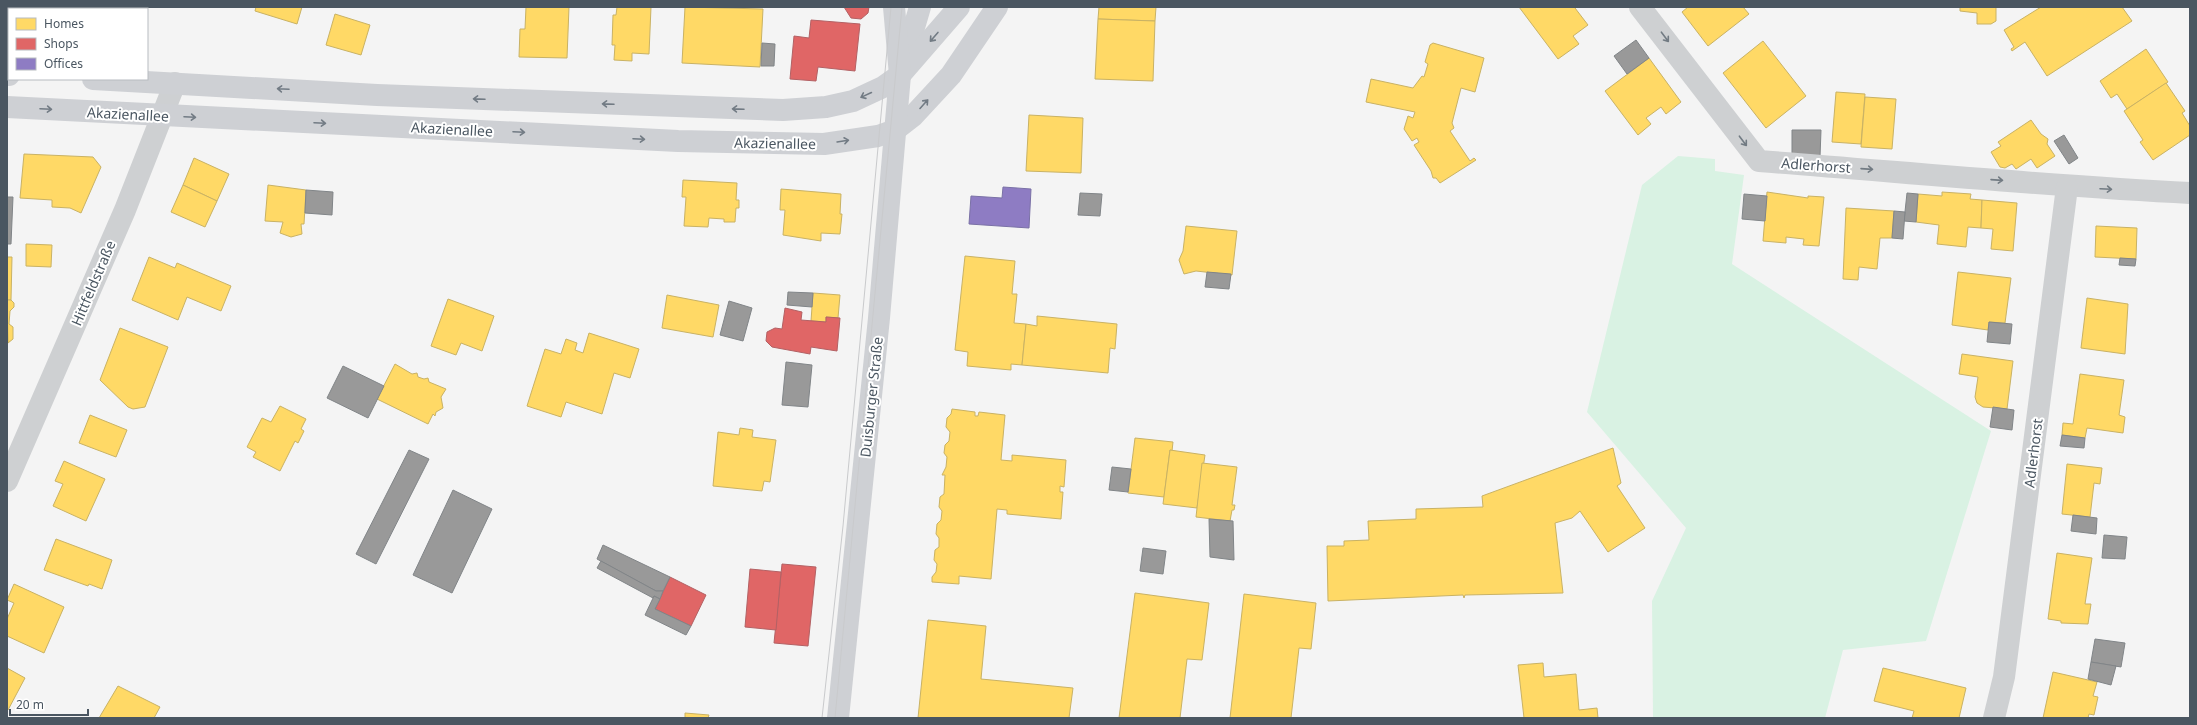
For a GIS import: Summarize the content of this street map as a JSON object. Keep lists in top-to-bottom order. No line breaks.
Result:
{"streets":{"main road":["Akazienallee","Duisburger Straße"],"street":["Adlerhorst","Hittfeldstraße"]},"crossings":[["Akazienallee","Hittfeldstraße"],["Akazienallee","Duisburger Straße"]],"one_way":["Adlerhorst"],"legend":["Homes","Shops","Offices"],"scale_bar":"20 m"}
